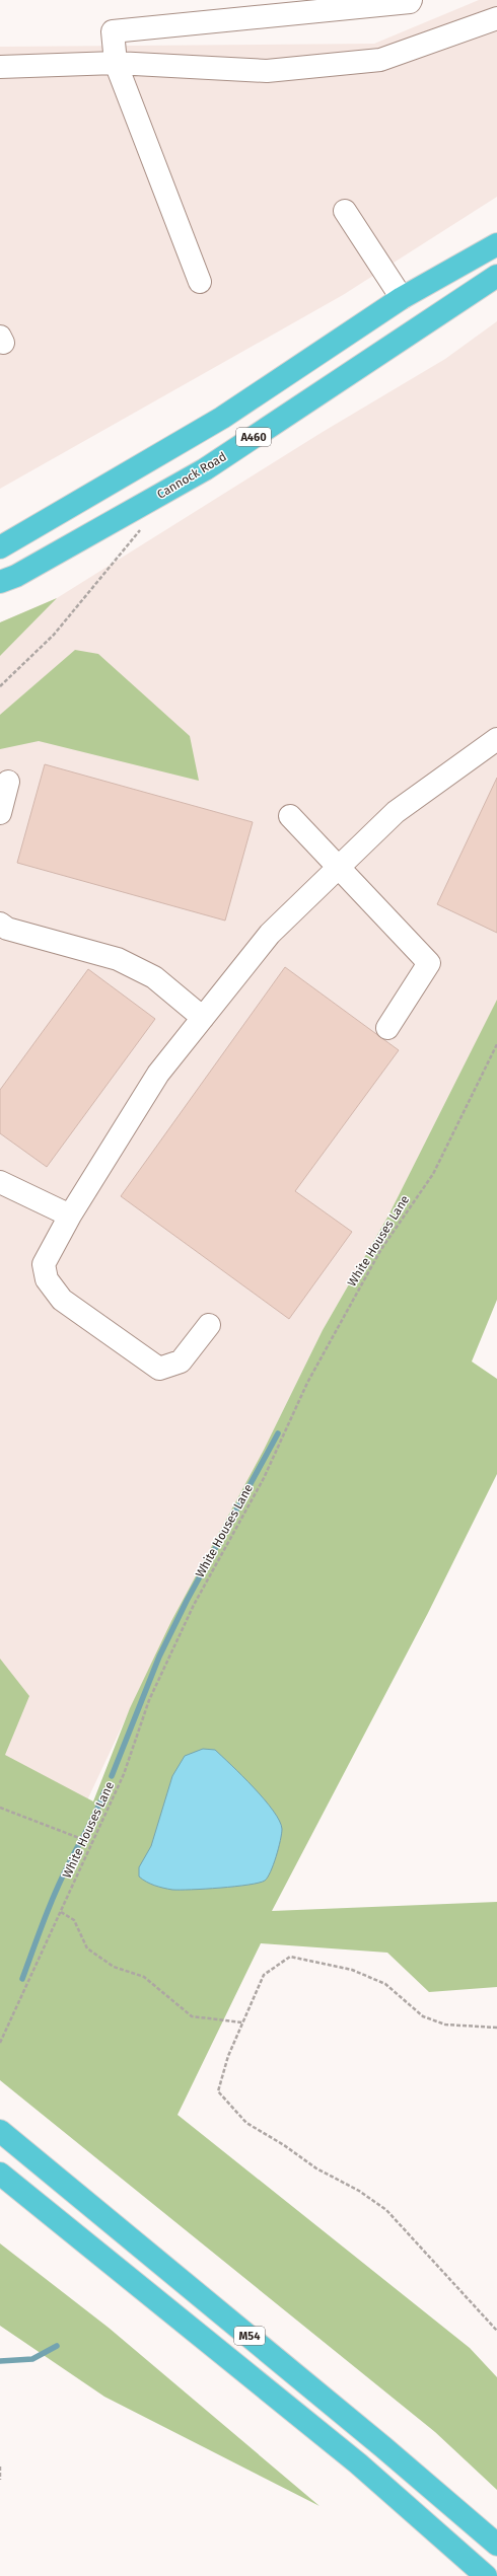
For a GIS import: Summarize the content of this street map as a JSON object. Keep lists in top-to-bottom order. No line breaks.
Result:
{"streets":{"highway":["A460","Cannock Road","M54"],"path":["White Houses Lane"]}}
